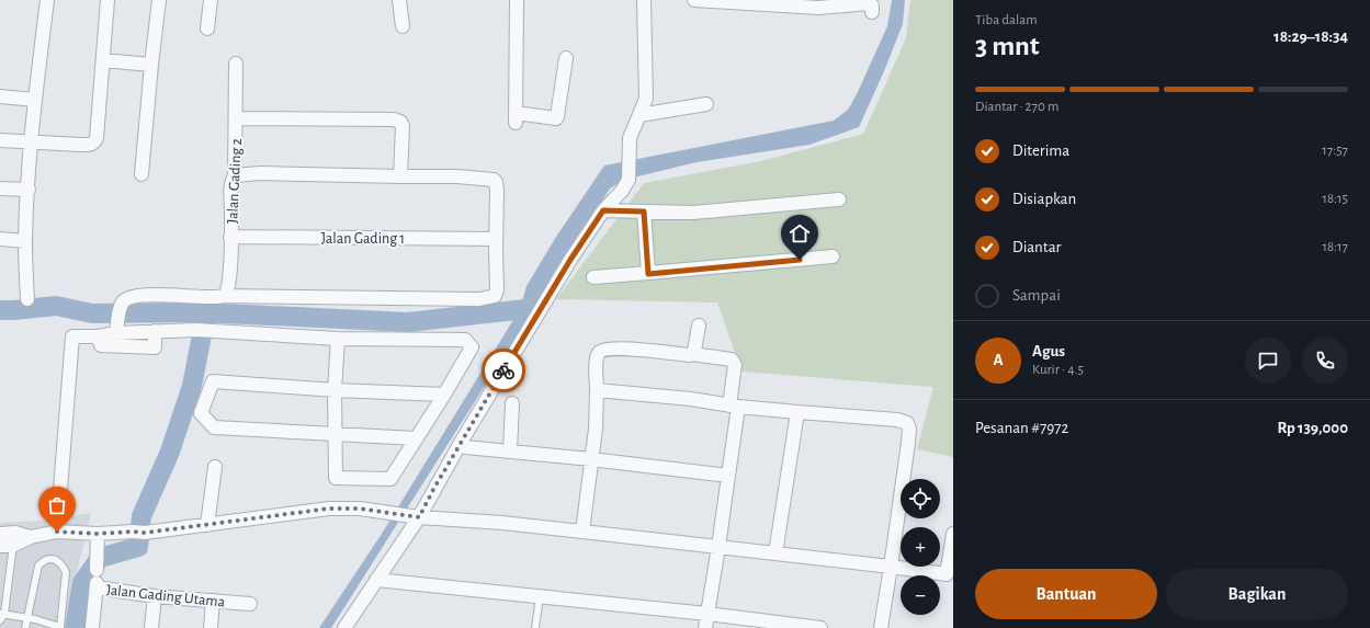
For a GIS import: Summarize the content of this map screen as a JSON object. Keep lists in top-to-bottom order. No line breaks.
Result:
{"streets":{"street":["Jalan Gading 2","Jalan Gading 1","Jalan Gading Utama"]},"crossings":[["Jalan Gading 2","Jalan Gading 1"]],"page":{"heading":["3 mnt","Tiba dalam","18:29–18:34"],"panel":["Agus","Kurir · 4.5","Pesanan #7972","Rp 139,000"],"bar":"Diantar · 270 m","list":[["Diterima","17:57"],["Disiapkan","18:15"],["Diantar","18:17"],"Sampai"],"round":"A","map_buttons":["+","−"],"buttons":["Bantuan","Bagikan"]}}
